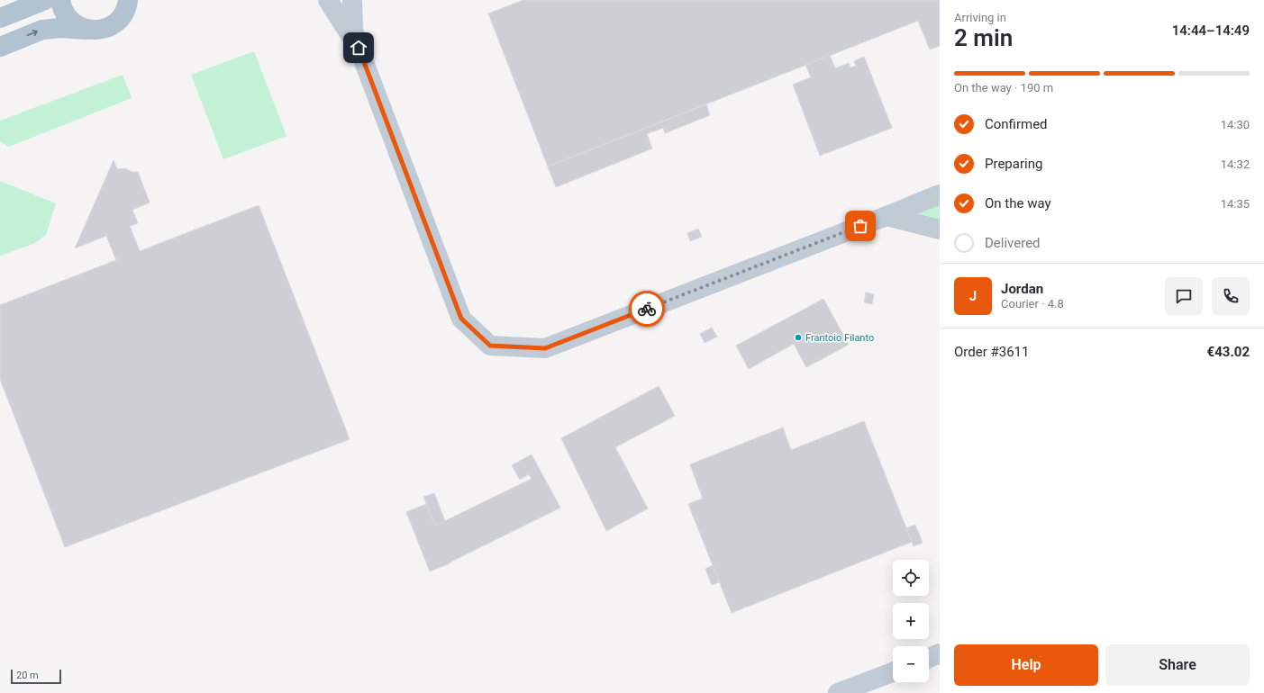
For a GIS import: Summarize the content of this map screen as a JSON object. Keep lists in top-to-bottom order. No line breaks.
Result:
{"places":["Frantoio Filanto"],"scale_bar":"20 m","page":{"heading":["2 min","Arriving in","14:44–14:49"],"panel":["Jordan","Courier · 4.8","Order #3611","€43.02"],"bar":"On the way · 190 m","list":[["Confirmed","14:30"],["Preparing","14:32"],["On the way","14:35"],"Delivered"],"round":"J","map_buttons":["+","−"],"buttons":["Help","Share"],"scale":"20 m"}}
